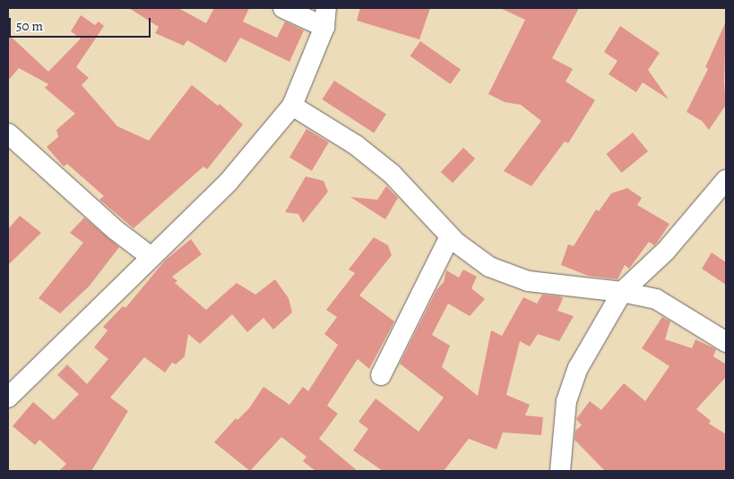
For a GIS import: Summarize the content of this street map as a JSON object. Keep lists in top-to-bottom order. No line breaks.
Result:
{"scale_bar":"50 m"}
